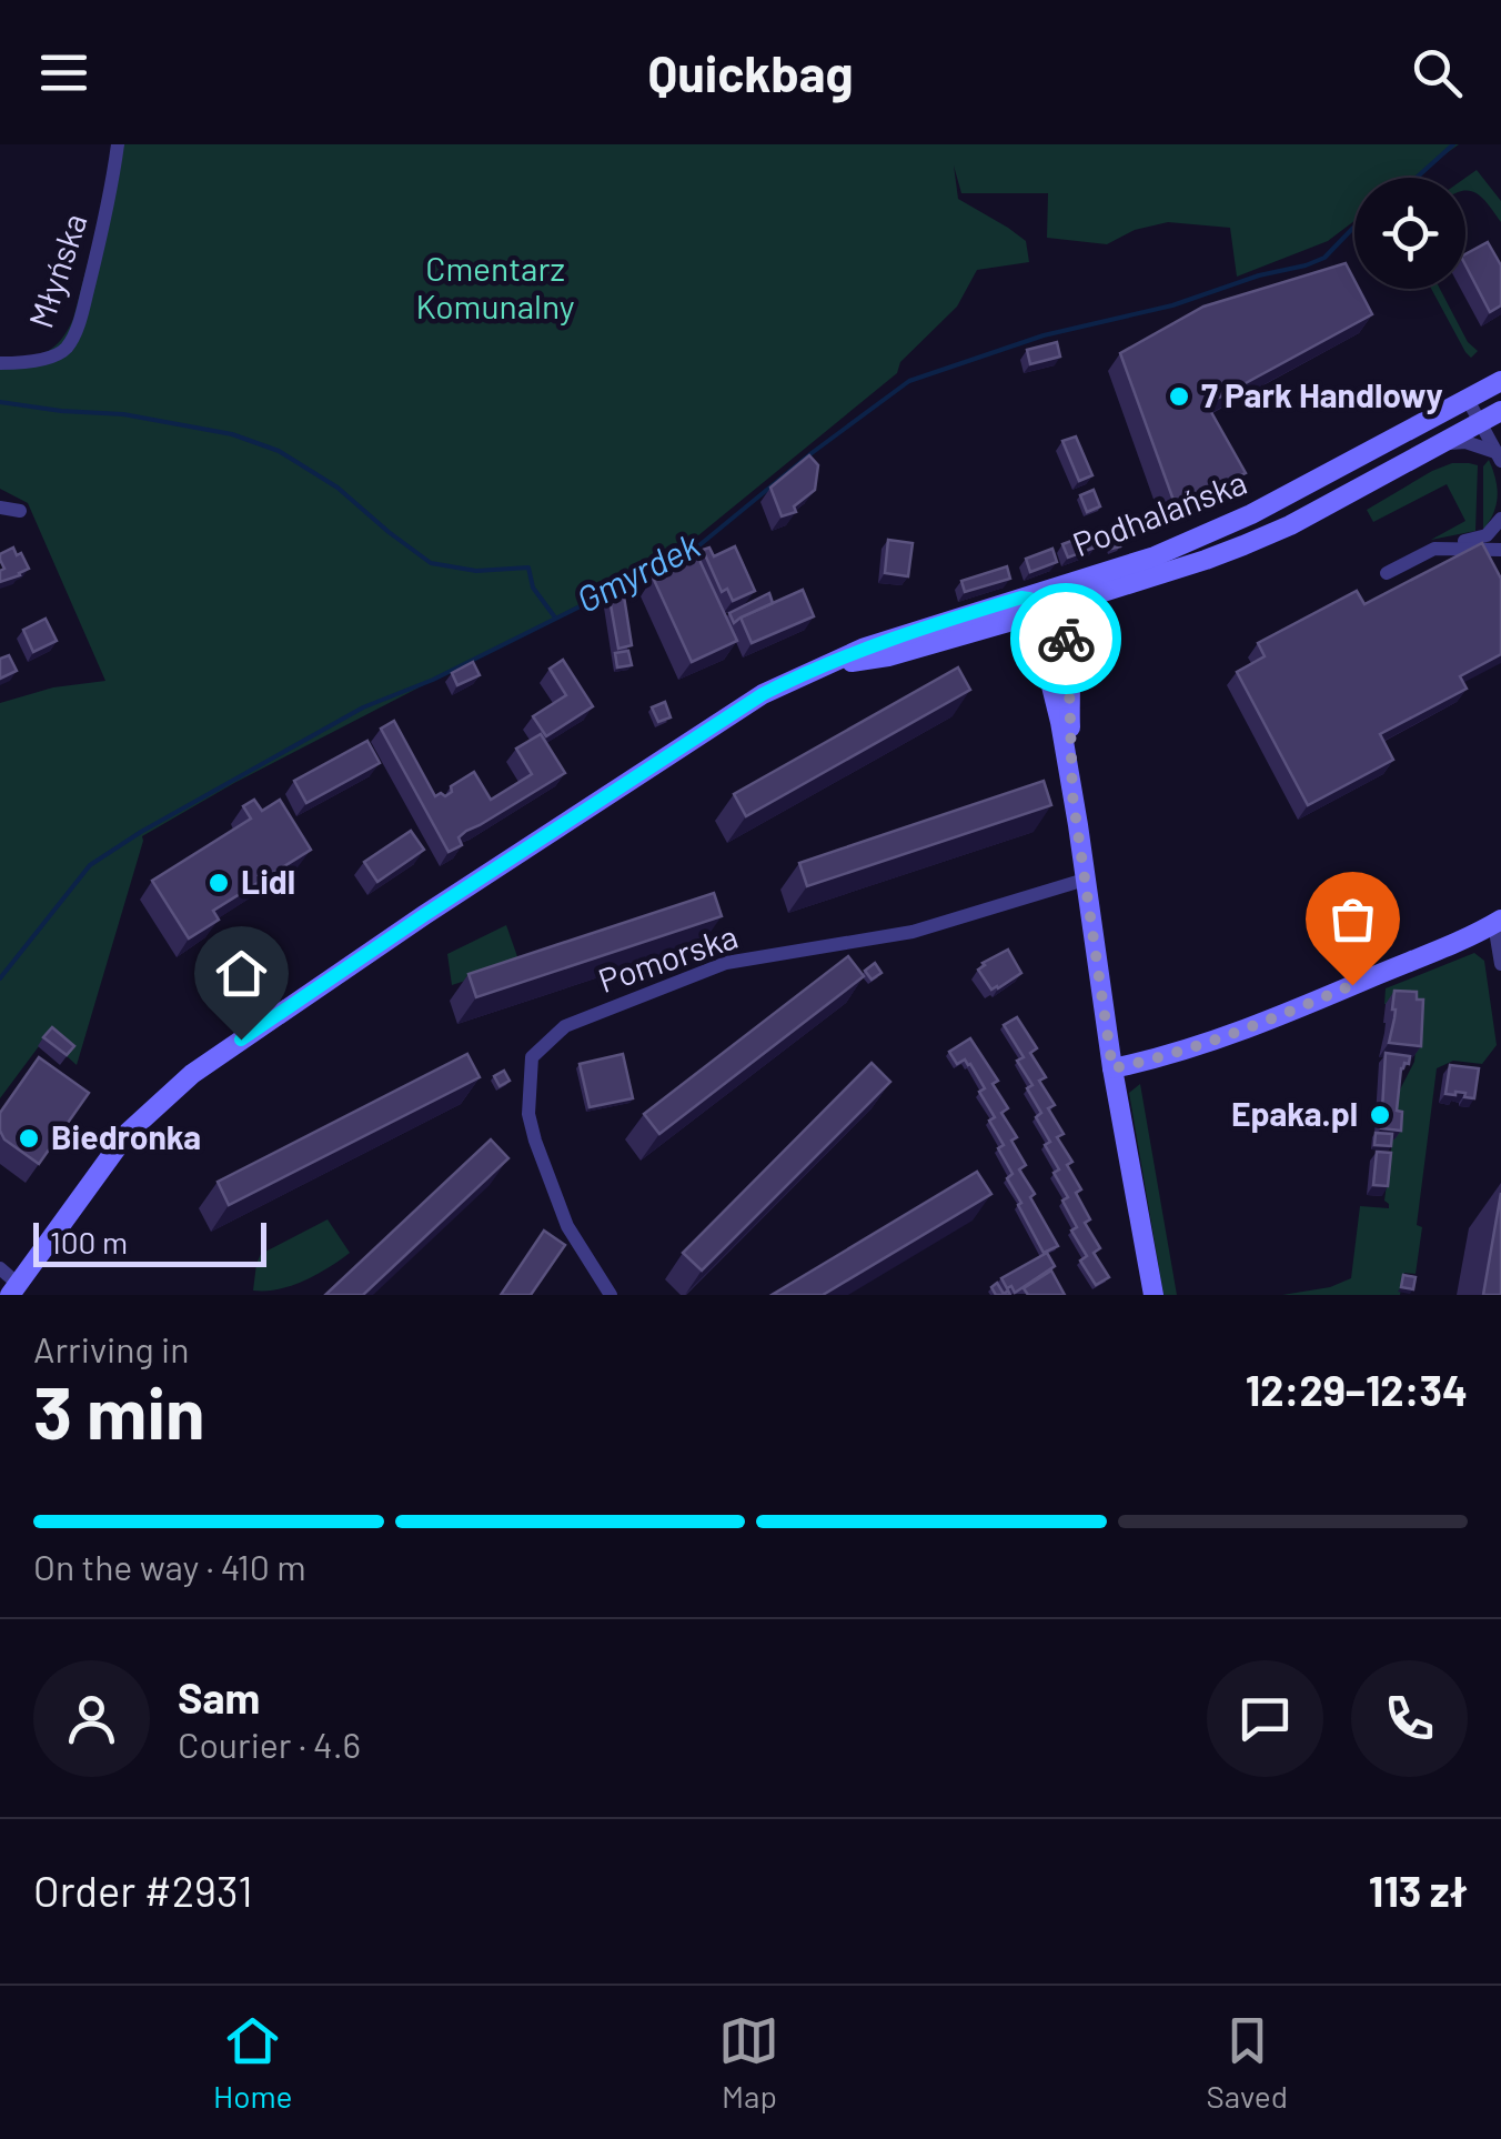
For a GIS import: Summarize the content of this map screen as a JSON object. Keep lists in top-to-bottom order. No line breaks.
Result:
{"streets":{"street":["Młyńska","Podhalańska","Pomorska"]},"water":["Gmyrdek"],"parks":["Cmentarz Komunalny"],"places":["7 Park Handlowy","Lidl","Epaka.pl","Biedronka"],"scale_bar":"100 m","page":{"header":"Quickbag","scale":"100 m","heading":["3 min","Arriving in","12:29–12:34"],"panel":["Sam","Courier · 4.6","Order #2931","113 zł"],"bar":"On the way · 410 m","tabs":["Home","Map","Saved"]}}
